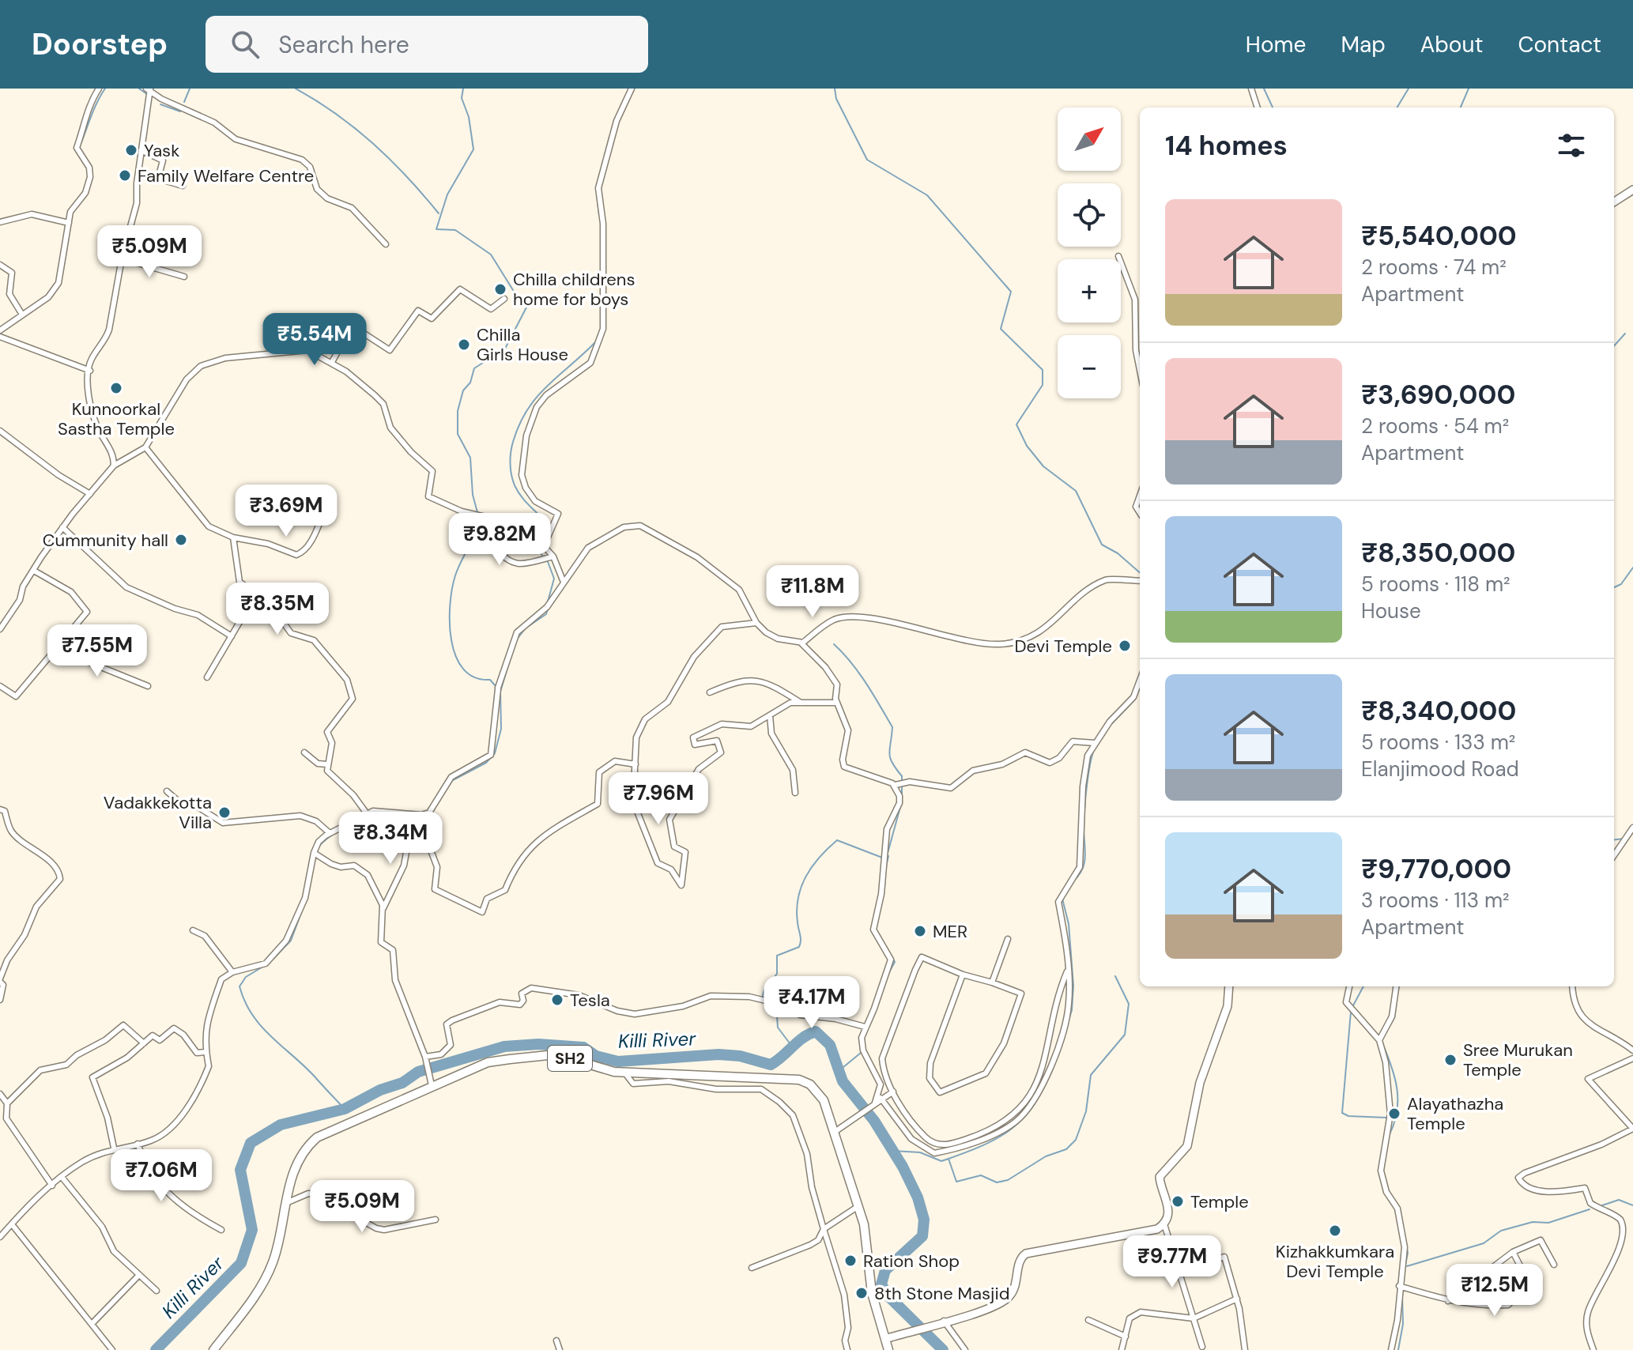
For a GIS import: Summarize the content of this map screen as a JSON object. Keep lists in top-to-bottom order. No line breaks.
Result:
{"streets":{"main road":["SH2"]},"water":["Killi River"],"places":["Yask","Family Welfare Centre","Chilla childrens home for boys","Chilla Girls House","Kunnoorkal Sastha Temple","Cummunity hall","Devi Temple","Vadakkekotta Villa","MER","Tesla","Sree Murukan Temple","Alayathazha Temple","Temple","Kizhakkumkara Devi Temple","Ration Shop","8th Stone Masjid"],"north":"top right","page":{"header":"Doorstep","search":"Search here","nav":["Home","Map","About","Contact"],"map_buttons":["+","−"],"heading":"14 homes","list":[{"name":"₹5,540,000","note":"2 rooms · 74 m² · Apartment"},{"name":"₹3,690,000","note":"2 rooms · 54 m² · Apartment"},{"name":"₹8,350,000","note":"5 rooms · 118 m² · House"},{"name":"₹8,340,000","note":"5 rooms · 133 m² · Elanjimood Road"},{"name":"₹9,770,000","note":"3 rooms · 113 m² · Apartment"}],"price":["₹5.09M","₹5.54M","₹3.69M","₹9.82M","₹11.8M","₹8.35M","₹7.55M","₹7.96M","₹8.34M","₹4.17M","₹7.06M","₹5.09M","₹9.77M","₹12.5M"]}}
